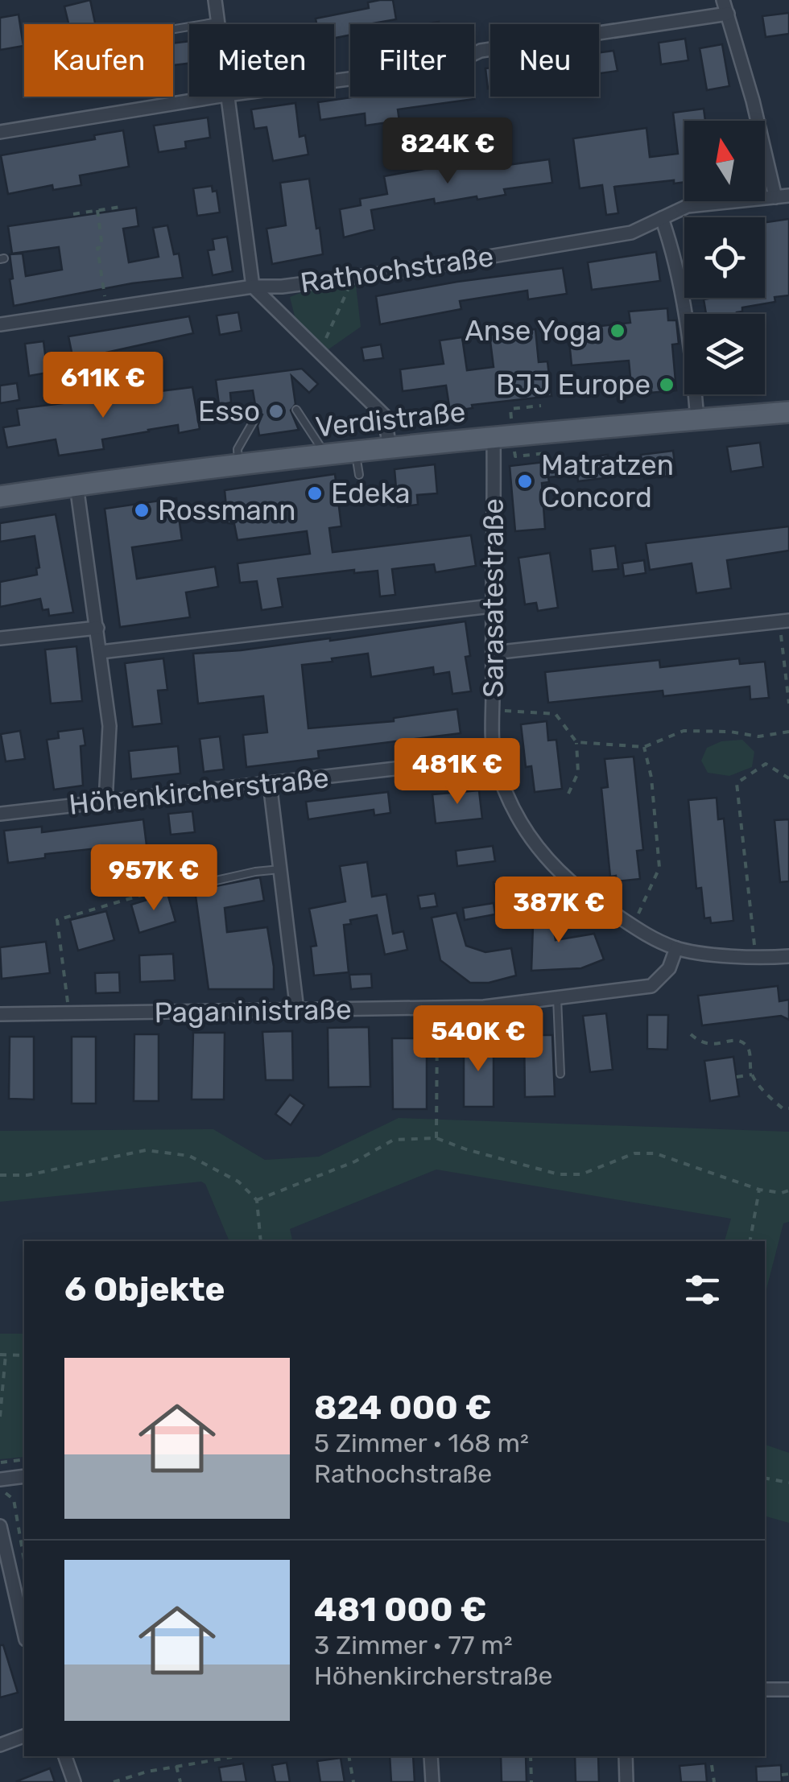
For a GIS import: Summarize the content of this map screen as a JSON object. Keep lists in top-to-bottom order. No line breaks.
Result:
{"streets":{"main road":["Verdistraße"],"street":["Rathochstraße","Sarasatestraße","Höhenkircherstraße","Paganinistraße"]},"crossings":[["Verdistraße","Sarasatestraße"],["Sarasatestraße","Höhenkircherstraße"],["Sarasatestraße","Paganinistraße"]],"places":["Anse Yoga","BJJ Europe","Esso","Matratzen Concord","Edeka","Rossmann"],"north":"top","page":{"chip":["Kaufen","Mieten","Filter","Neu"],"price":["824K €","611K €","481K €","957K €","387K €","540K €"],"heading":"6 Objekte","list":[{"name":"824 000 €","note":"5 Zimmer · 168 m² · Rathochstraße"},{"name":"481 000 €","note":"3 Zimmer · 77 m² · Höhenkircherstraße"}]}}
